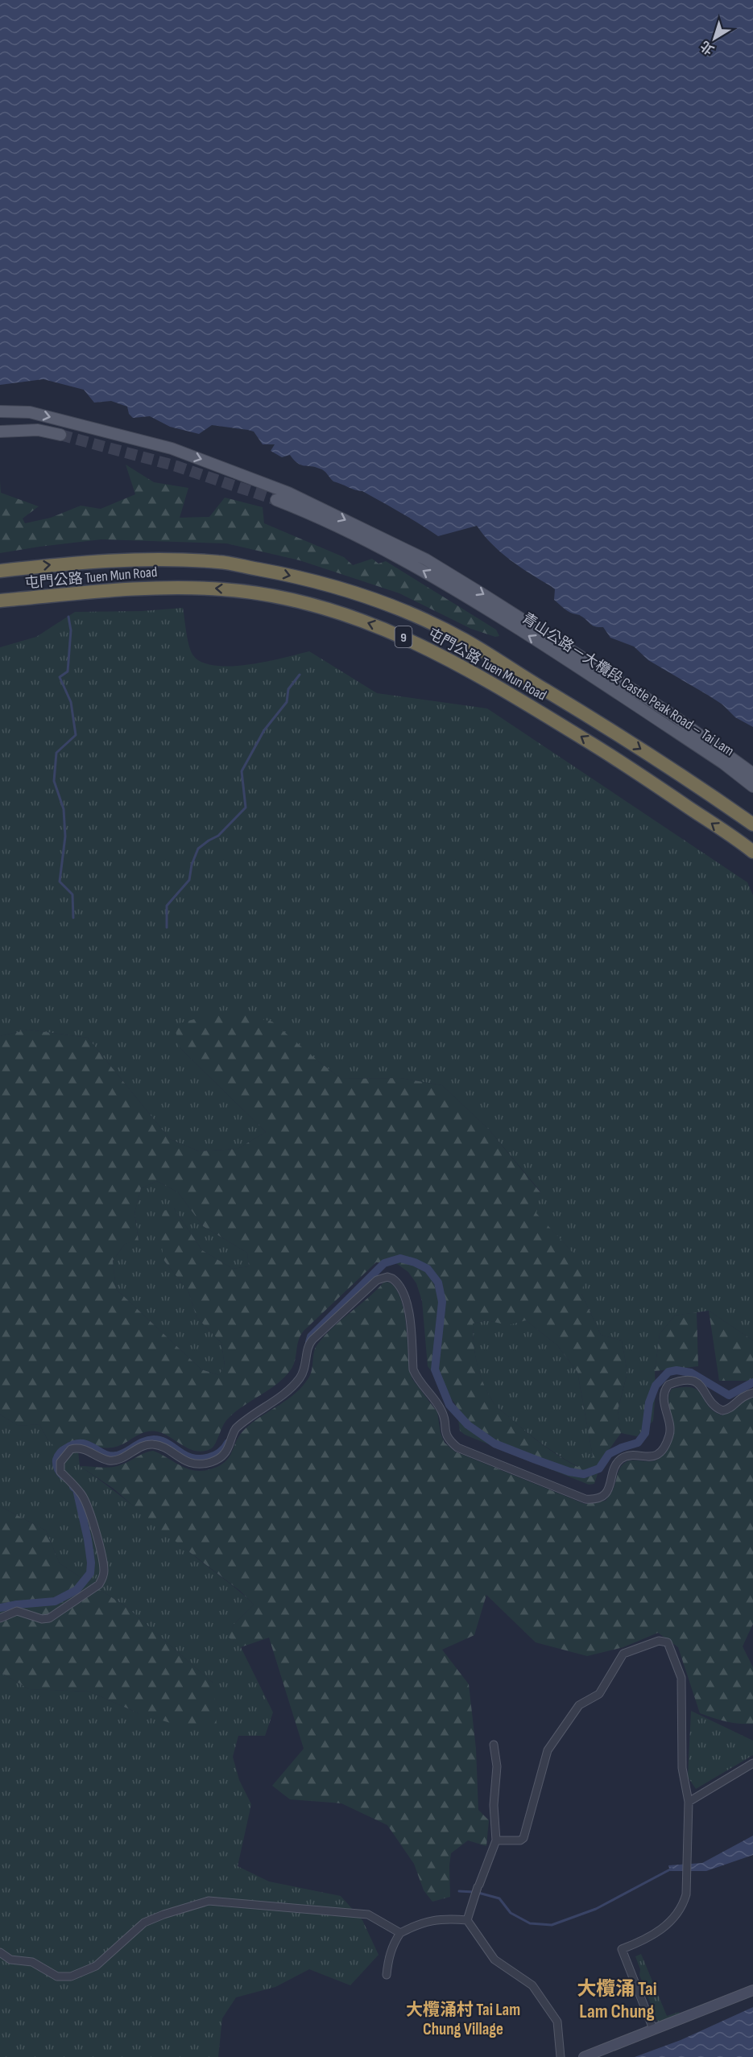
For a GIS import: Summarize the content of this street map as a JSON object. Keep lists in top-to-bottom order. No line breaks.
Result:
{"streets":{"highway":["屯門公路 Tuen Mun Road","9"],"main road":["青山公路－大欖段 Castle Peak Road – Tai Lam"]},"districts":["大欖涌 Tai Lam Chung","大欖涌村 Tai Lam Chung Village"],"north":"bottom left"}
